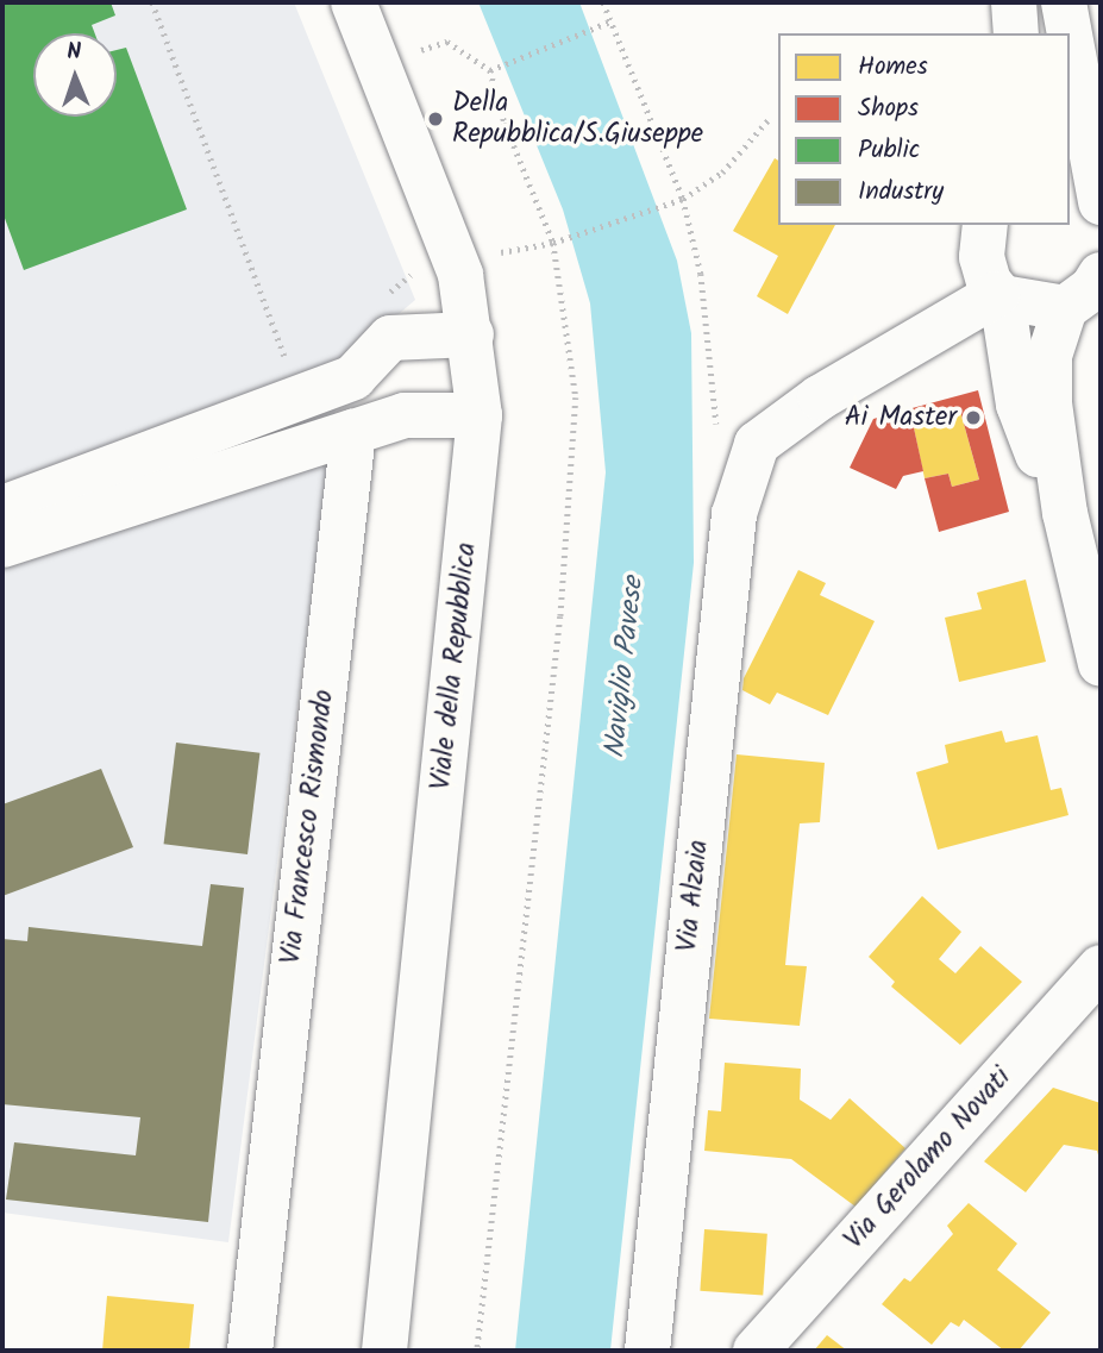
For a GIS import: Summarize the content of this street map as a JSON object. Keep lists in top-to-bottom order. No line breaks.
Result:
{"streets":{"street":["Viale della Repubblica","Via Francesco Rismondo","Via Alzaia","Via Gerolamo Novati"]},"water":["Naviglio Pavese"],"places":["Della Repubblica/S.Giuseppe","Ai Master"],"legend":["Homes","Shops","Public","Industry"],"north":"top"}
